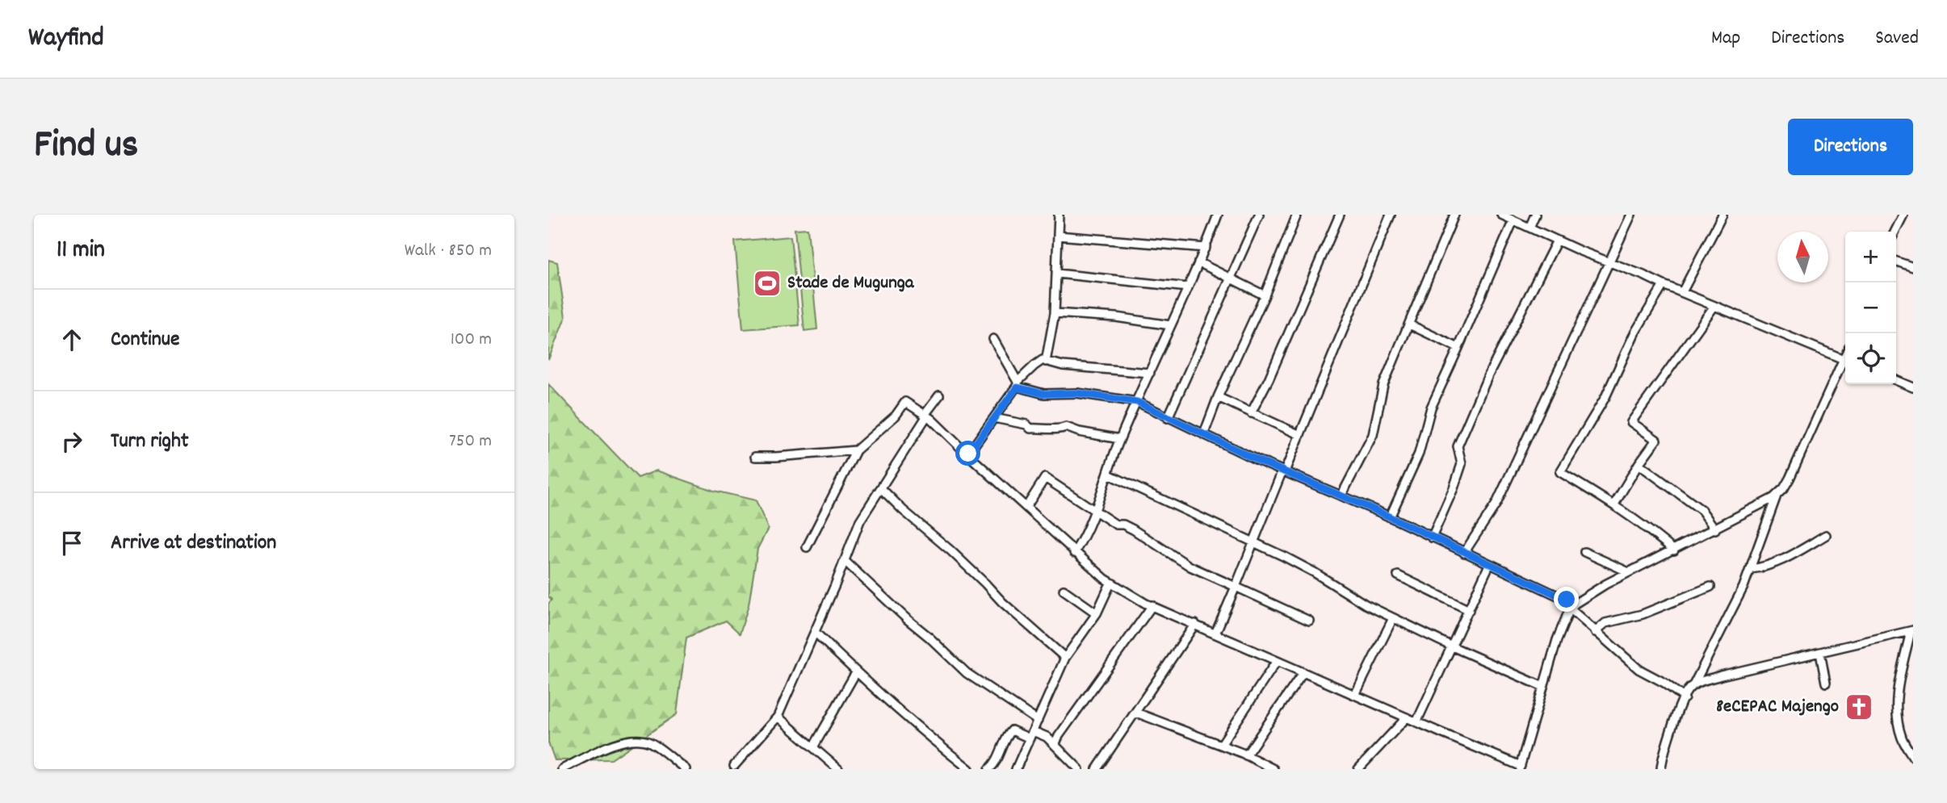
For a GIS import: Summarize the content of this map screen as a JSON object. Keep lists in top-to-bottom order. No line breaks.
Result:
{"places":{"sports":["Stade de Mugunga"],"church":["8eCEPAC Majengo"]},"north":"top","page":{"header":"Wayfind","nav":["Map","Directions","Saved"],"title":"Find us","buttons":"Directions","heading":["11 min","Walk · 850 m"],"map_buttons":["+","−"],"list":[["Continue","100 m"],["Turn right","750 m"],"Arrive at destination"]}}
